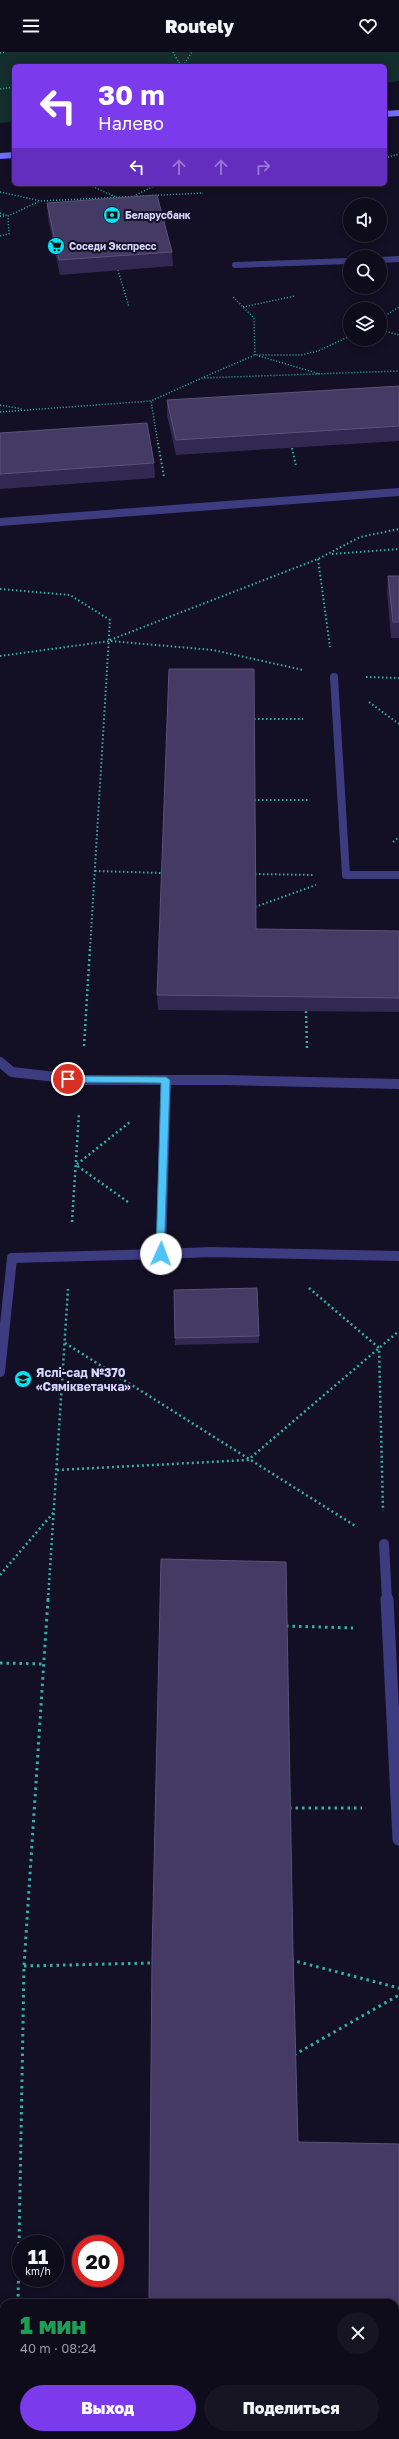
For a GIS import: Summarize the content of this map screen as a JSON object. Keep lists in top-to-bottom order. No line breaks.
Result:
{"places":{"bank":["Беларусбанк"],"supermarket":["Соседи Экспресс"],"school or university":["Яслі-сад №370 «Сямікветачка»"]},"page":{"header":"Routely","turn":["30 m","Налево"],"speed":"11 km/h","limit":"20","heading":["1 мин","40 m · 08:24"],"buttons":["Выход","Поделиться"]}}
